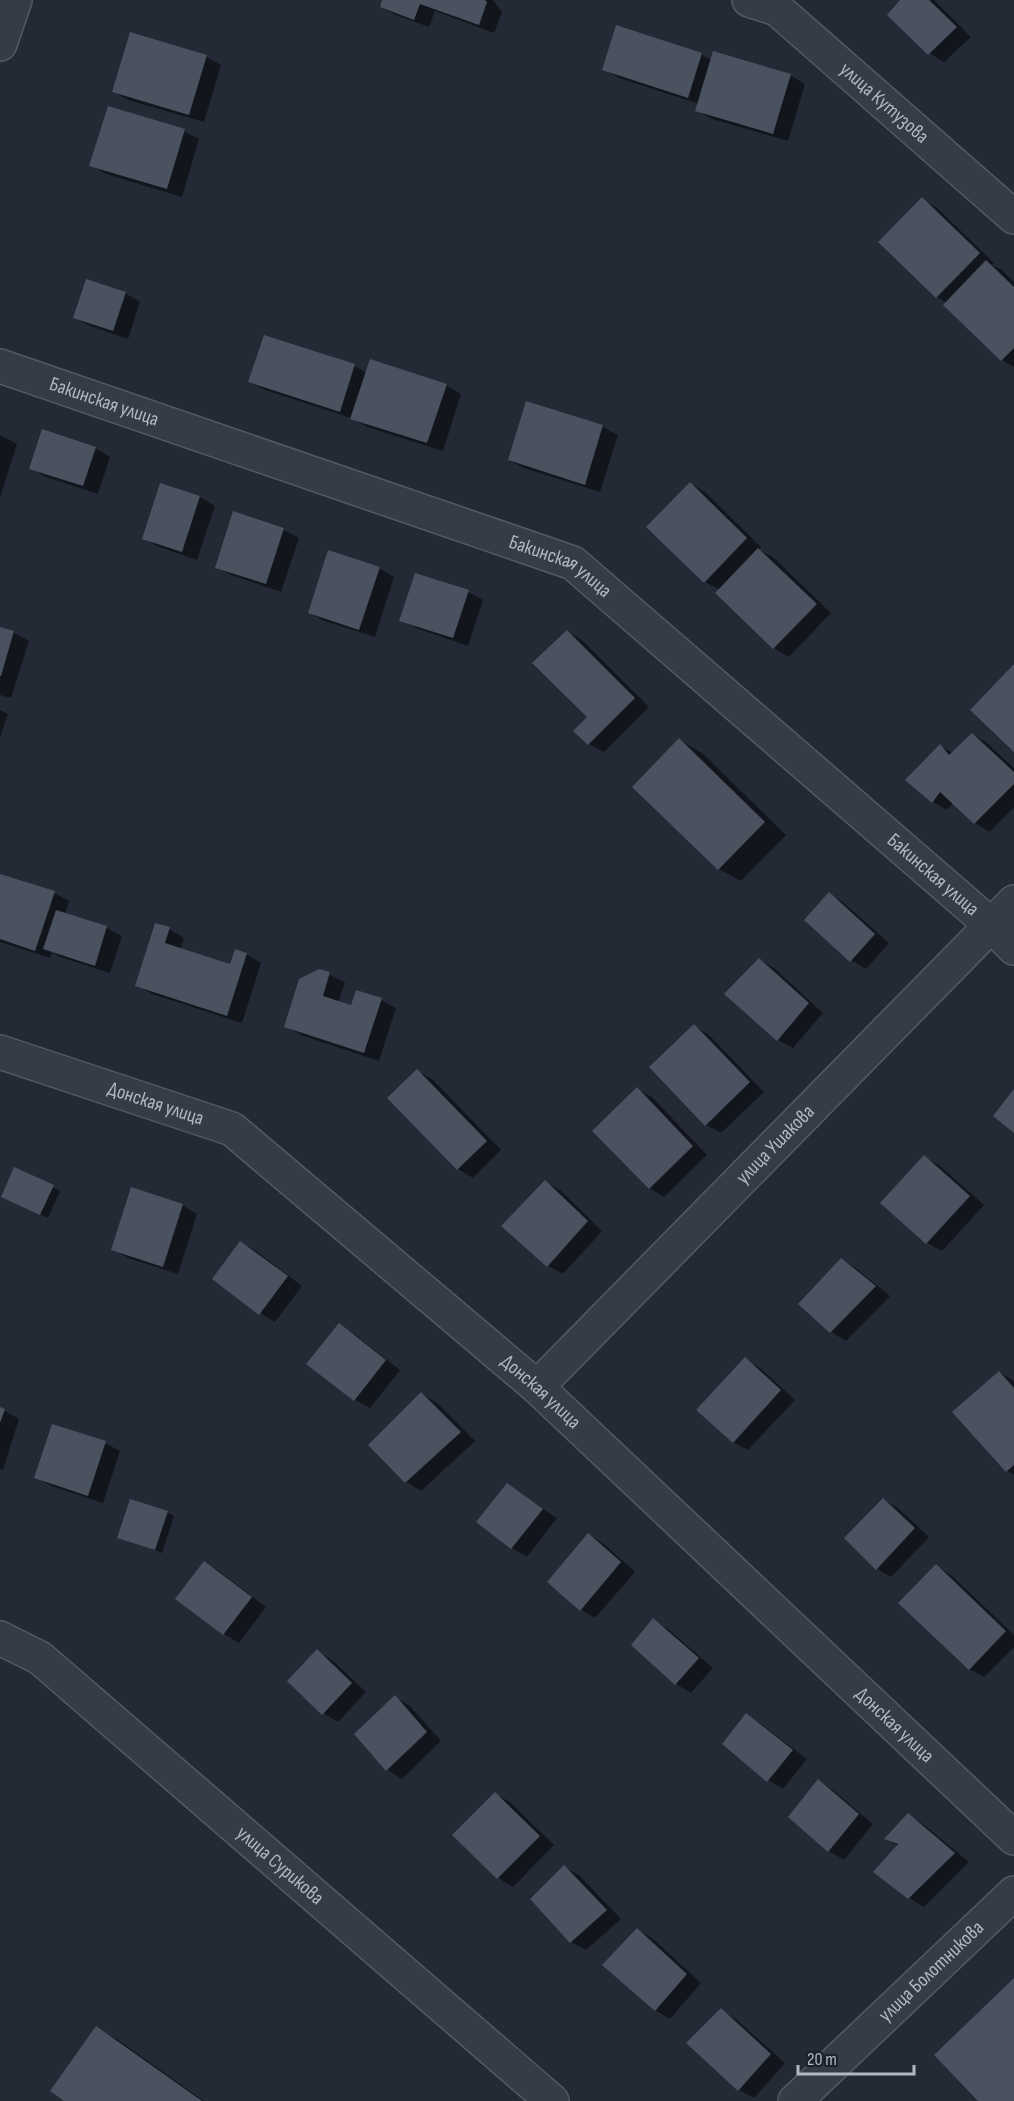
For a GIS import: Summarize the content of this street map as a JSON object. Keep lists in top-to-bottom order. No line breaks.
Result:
{"streets":{"street":["улица Кутузова","Бакинская улица","Донская улица","улица Ушакова","улица Сурикова","улица Болотникова"]},"crossings":[["Бакинская улица","улица Ушакова"],["Донская улица","улица Ушакова"]],"scale_bar":"20 m"}
